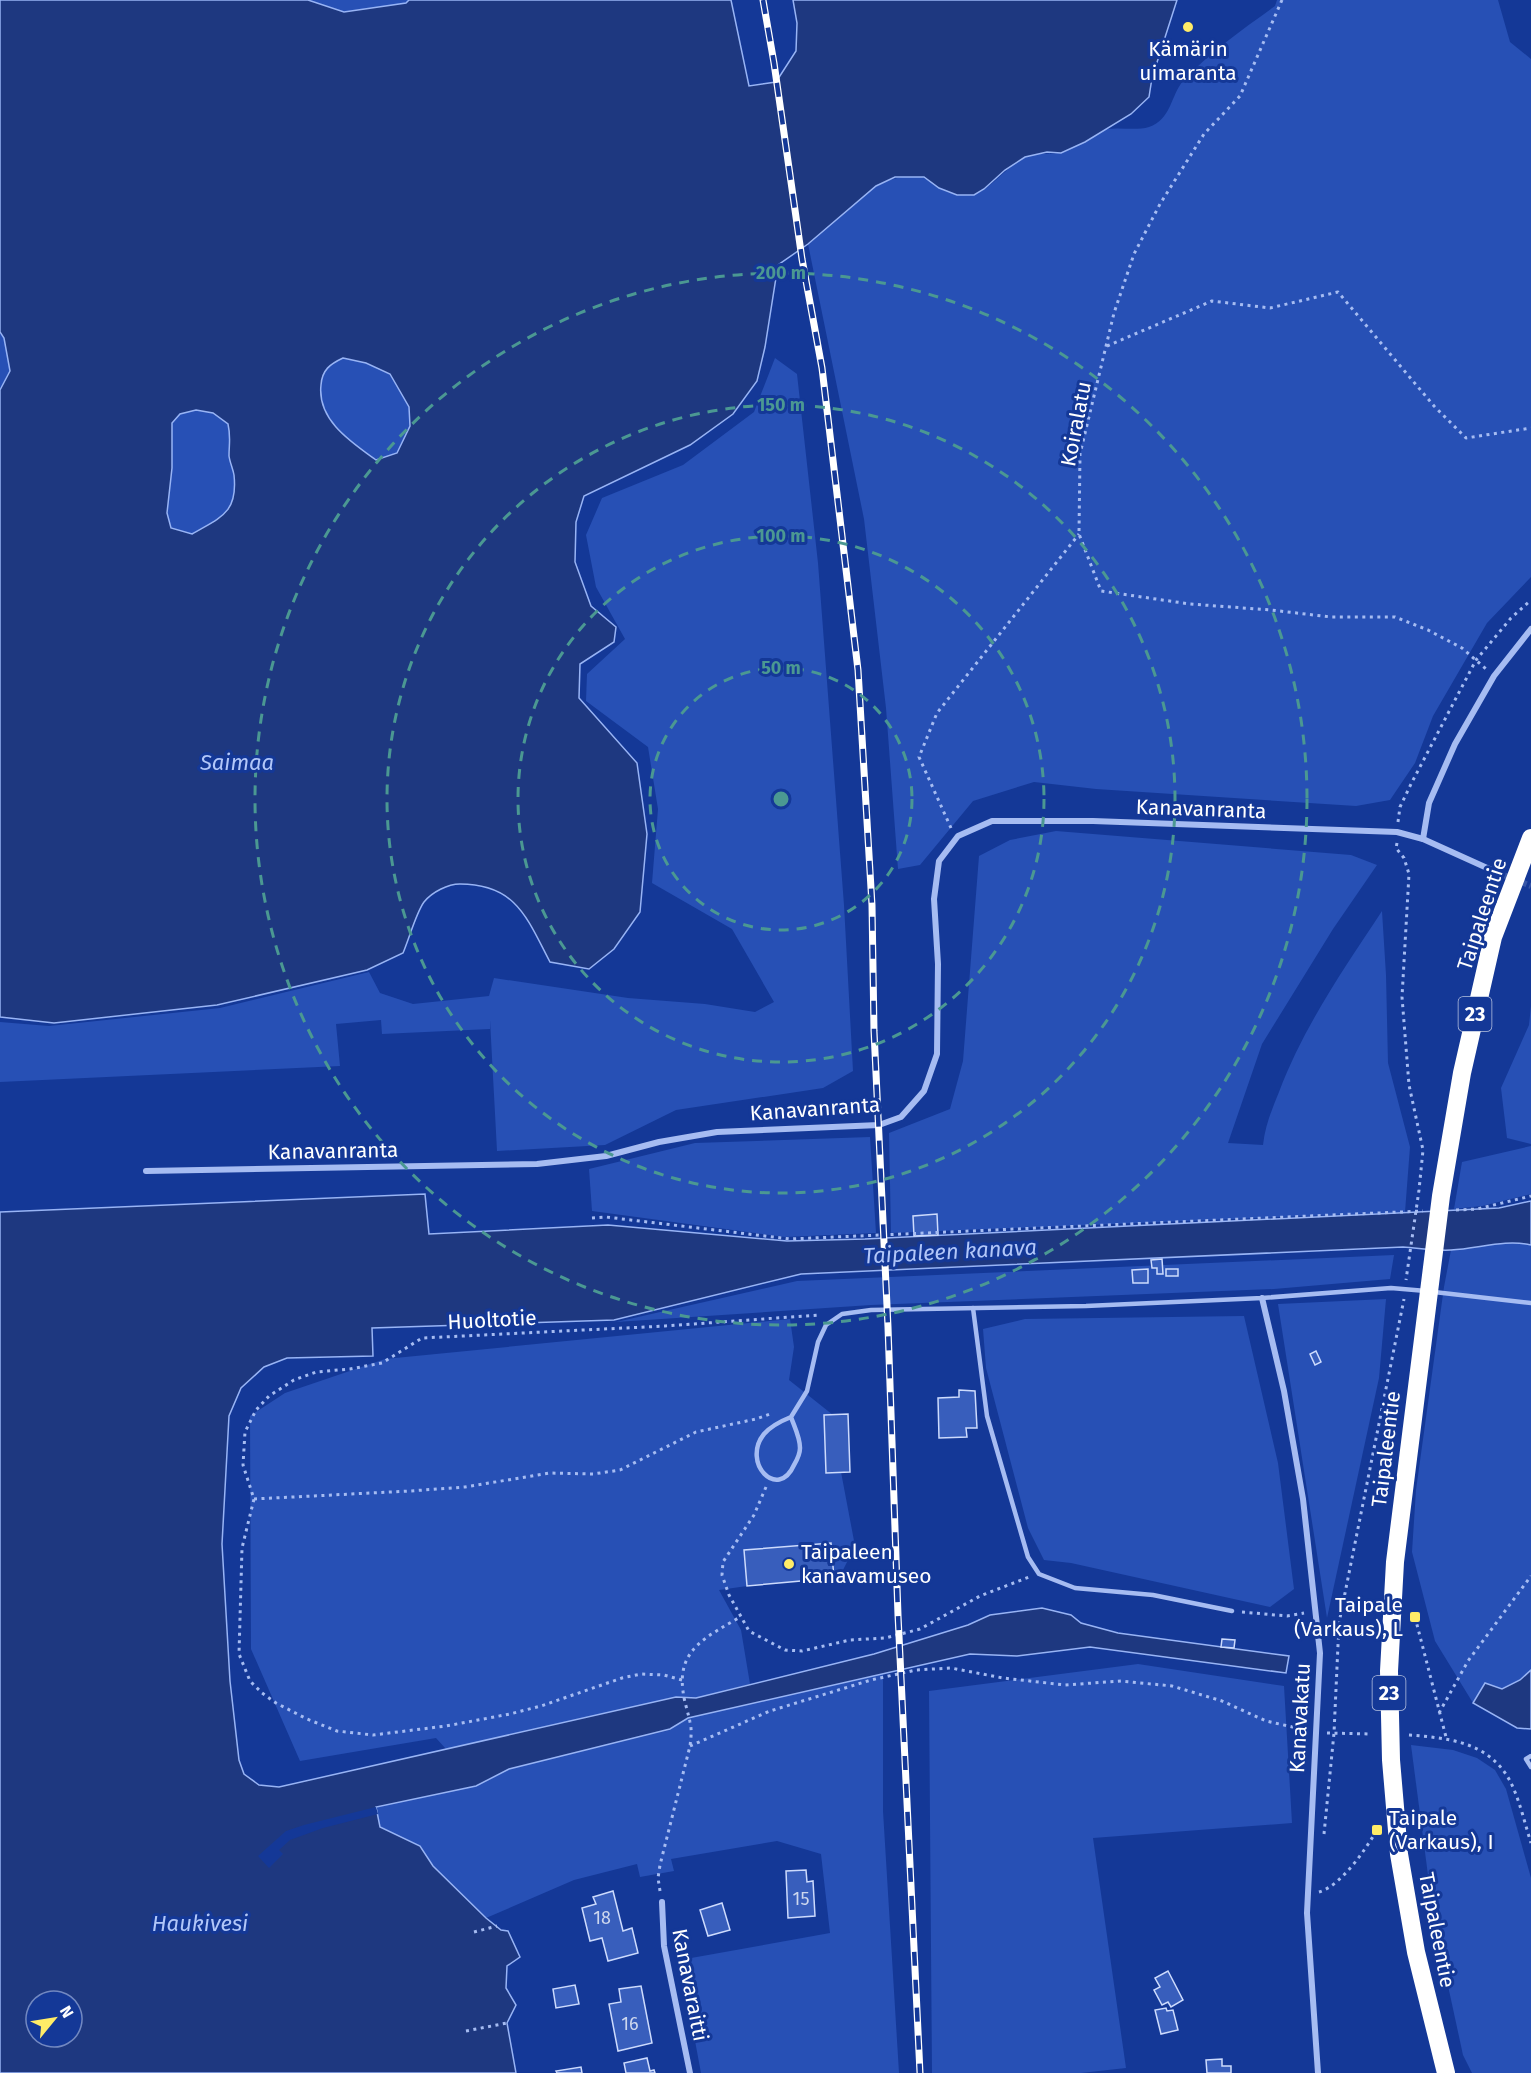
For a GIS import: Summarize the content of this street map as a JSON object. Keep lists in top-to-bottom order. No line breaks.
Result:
{"streets":{"highway":["Taipaleentie","23"],"street":["Kanavanranta","Kanavakatu","Kanavaraitti"],"path":["Koiralatu","Huoltotie"]},"water":["Saimaa","Taipaleen kanava","Haukivesi"],"places":{"other":["Kämärin uimaranta","Taipaleen kanavamuseo"],"transit":["Taipale (Varkaus), L","Taipale (Varkaus), I"]},"house_numbers":["15","18","16"],"north":"top right","rings":["200 m","150 m","100 m","50 m"]}
